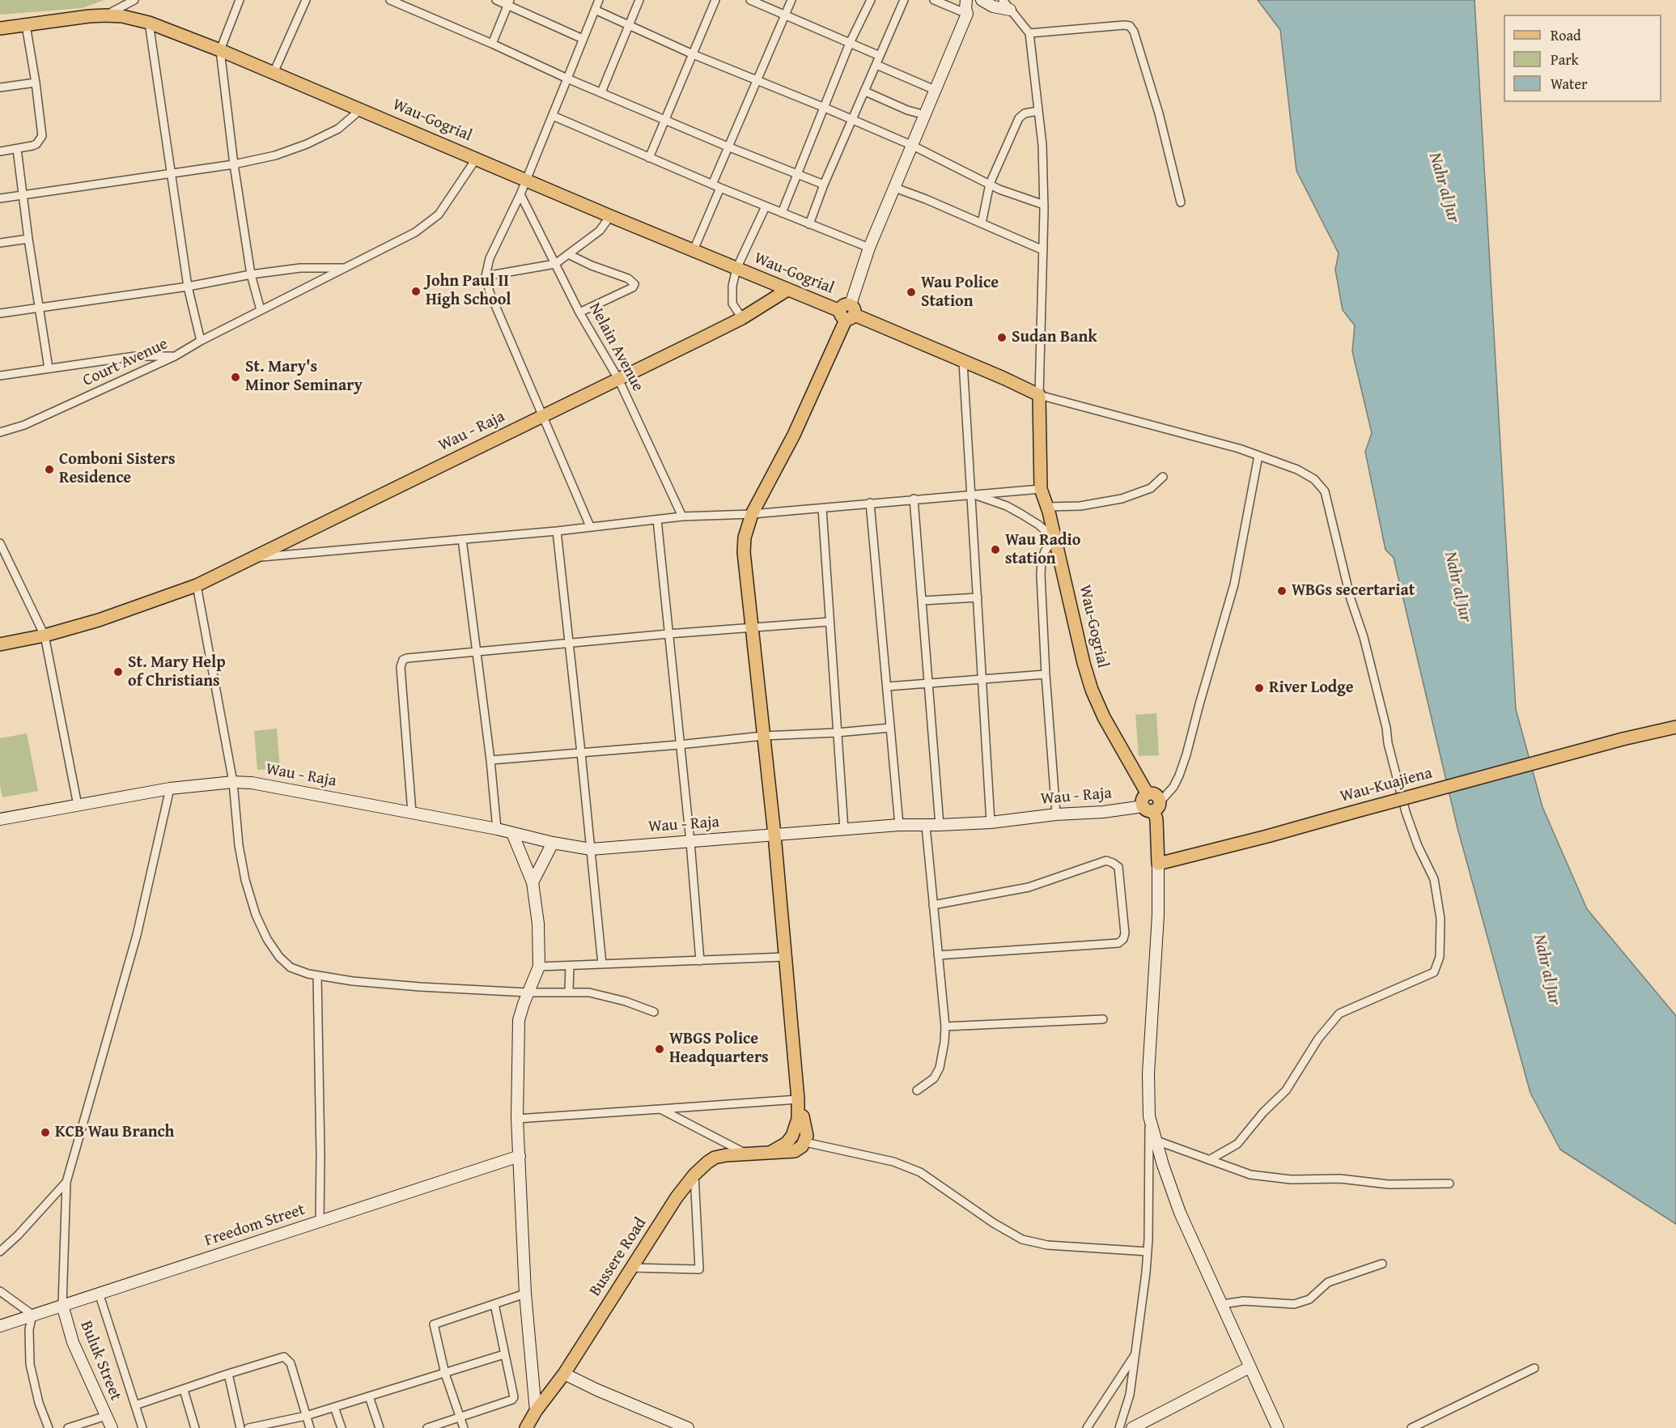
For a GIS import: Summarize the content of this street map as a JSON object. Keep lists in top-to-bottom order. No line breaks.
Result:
{"streets":{"main road":["Wau-Gogrial","Wau - Raja","Wau-Kuajiena","Bussere Road"],"street":["Nelain Avenue","Court Avenue","Freedom Street","Buluk Street"]},"crossings":[["Wau-Gogrial","Court Avenue"],["Wau-Gogrial","Wau - Raja"],["Wau-Gogrial","Wau-Kuajiena"],["Nelain Avenue","Wau - Raja"],["Freedom Street","Buluk Street"]],"water":["Nahr al Jur"],"places":["John Paul II High School","Wau Police Station","Sudan Bank","St. Mary's Minor Seminary","Comboni Sisters Residence","Wau Radio station","WBGs secertariat","St. Mary Help of Christians","River Lodge","WBGS Police Headquarters","KCB Wau Branch"],"legend":["Road","Park","Water"]}
